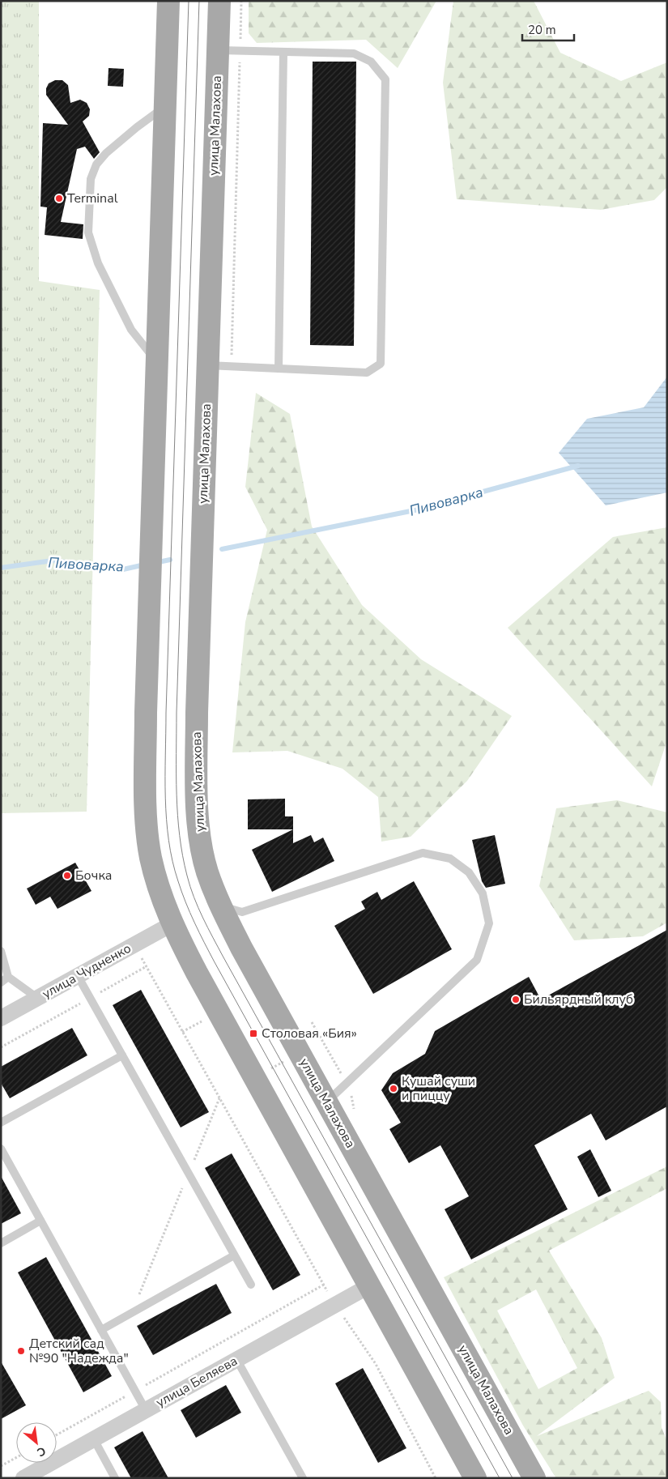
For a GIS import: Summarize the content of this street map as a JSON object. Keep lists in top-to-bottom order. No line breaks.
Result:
{"streets":{"main road":["улица Малахова"],"street":["улица Чудненко","улица Беляева"]},"water":["Пивоварка"],"places":{"other":["Terminal","Бочка","Бильярдный клуб","Кушай суши и пиццу","Детский сад №90 \"Надежда\""],"transit":["Столовая «Бия»"]},"scale_bar":"20 m","north":"bottom right"}
